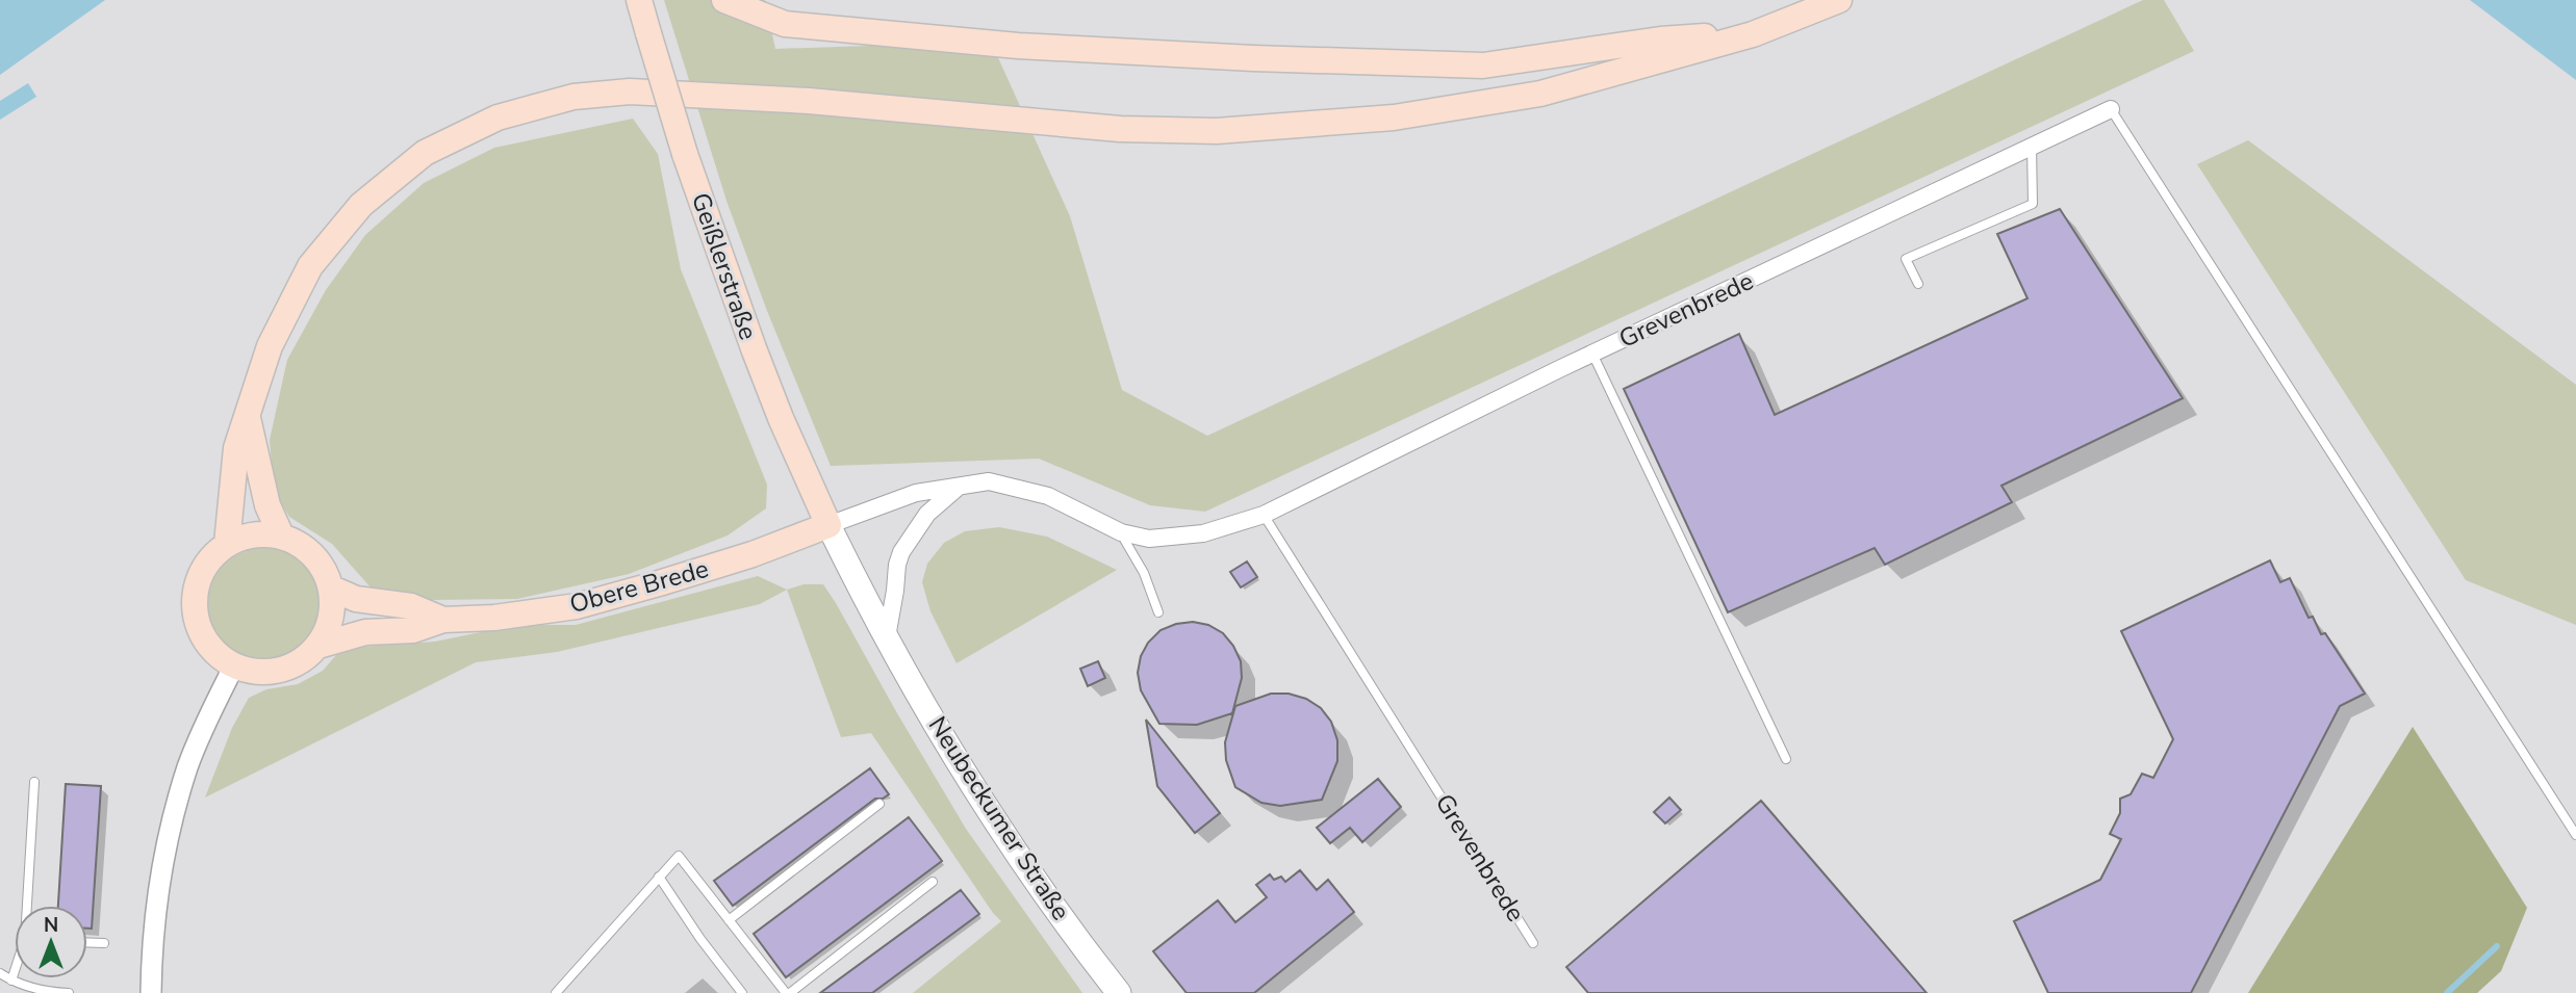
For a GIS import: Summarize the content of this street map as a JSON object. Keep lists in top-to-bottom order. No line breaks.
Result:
{"streets":{"main road":["Geißlerstraße","Obere Brede","Neubeckumer Straße"],"street":["Grevenbrede"]},"crossings":[["Geißlerstraße","Grevenbrede"],["Geißlerstraße","Obere Brede"],["Geißlerstraße","Neubeckumer Straße"],["Grevenbrede","Obere Brede"],["Grevenbrede","Neubeckumer Straße"],["Obere Brede","Neubeckumer Straße"]],"north":"top"}
